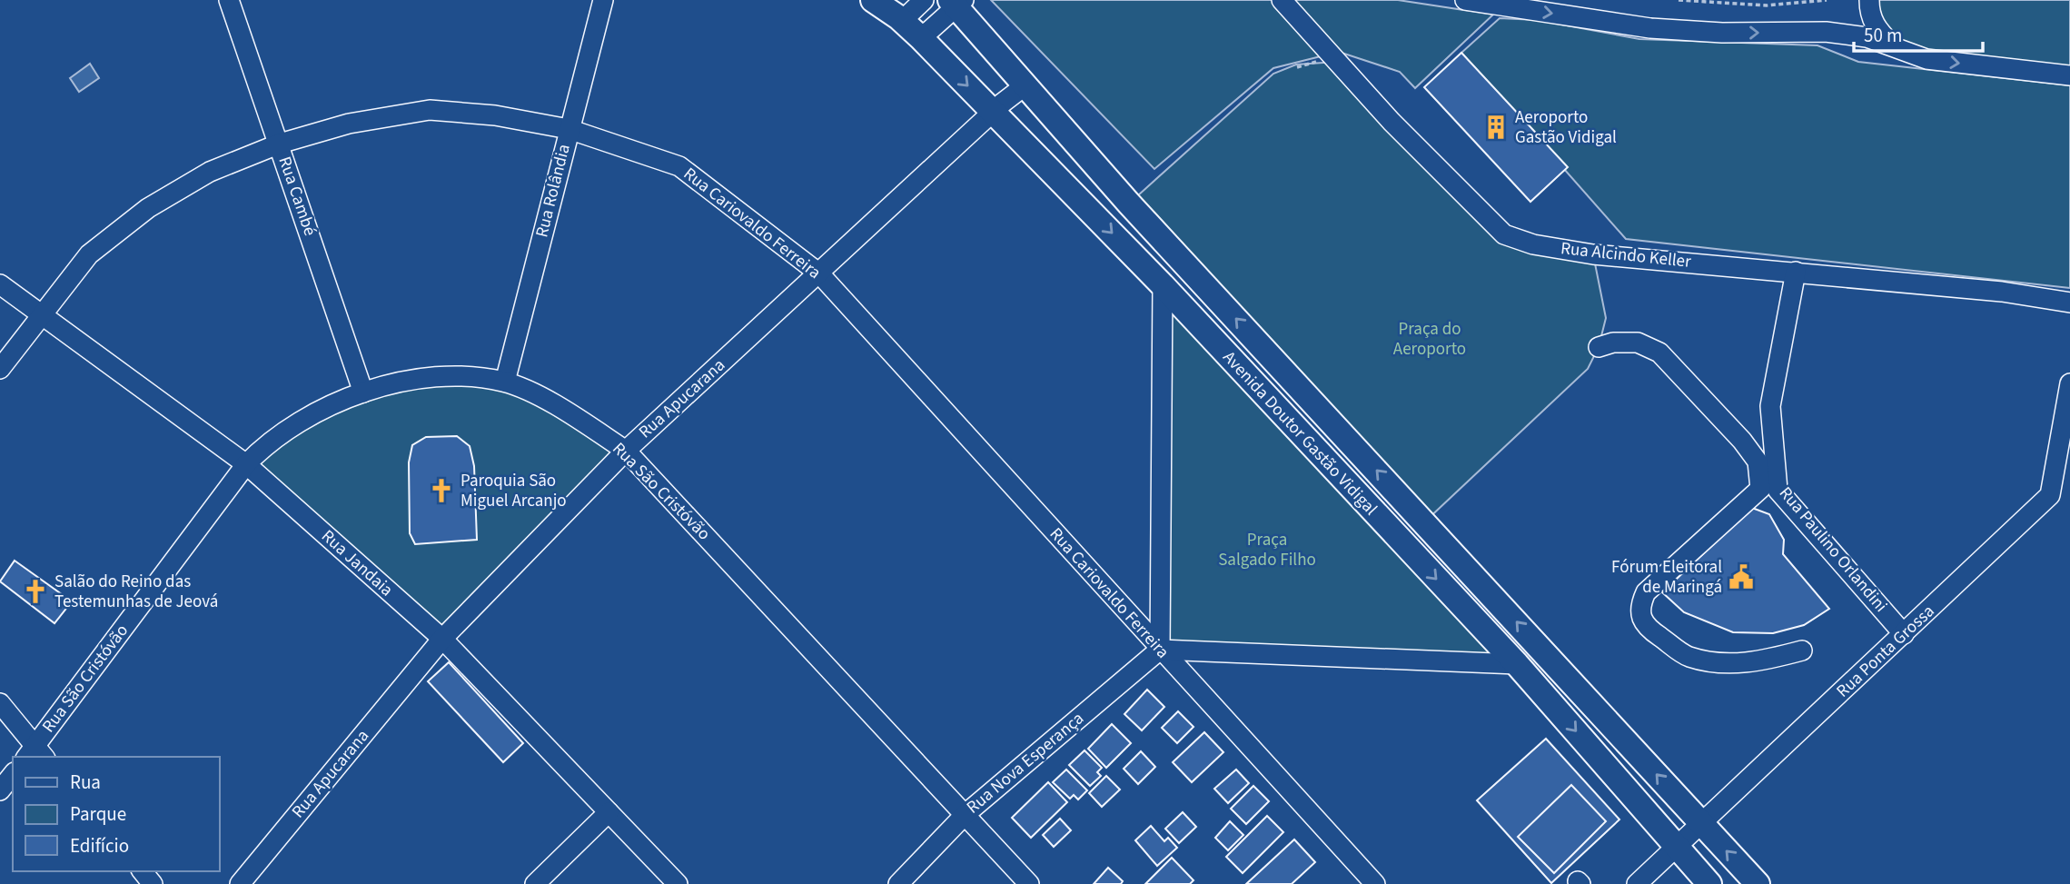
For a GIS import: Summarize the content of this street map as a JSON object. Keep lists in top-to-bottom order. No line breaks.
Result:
{"streets":{"main road":["Avenida Doutor Gastão Vidigal"],"street":["Rua Rolândia","Rua Cambé","Rua Cariovaldo Ferreira","Rua Alcindo Keller","Rua Apucarana","Rua São Cristóvão","Rua Paulino Orlandini","Rua Jandaia","Rua Ponta Grossa","Rua Nova Esperança"]},"crossings":[["Rua Rolândia","Rua Cariovaldo Ferreira"],["Rua Rolândia","Rua São Cristóvão"],["Rua Cambé","Rua Cariovaldo Ferreira"],["Rua Cambé","Rua São Cristóvão"],["Rua Cariovaldo Ferreira","Rua Apucarana"],["Rua Cariovaldo Ferreira","Rua Jandaia"],["Rua Cariovaldo Ferreira","Rua Nova Esperança"],["Rua Alcindo Keller","Rua Paulino Orlandini"],["Rua Apucarana","Avenida Doutor Gastão Vidigal"],["Rua Apucarana","Rua São Cristóvão"],["Rua Apucarana","Rua Jandaia"],["Avenida Doutor Gastão Vidigal","Rua Ponta Grossa"],["Rua São Cristóvão","Rua Jandaia"],["Rua São Cristóvão","Rua Nova Esperança"],["Rua Paulino Orlandini","Rua Ponta Grossa"]],"parks":["Praça do Aeroporto","Praça Salgado Filho"],"places":{"building":["Aeroporto Gastão Vidigal"],"church":["Paroquia São Miguel Arcanjo","Salão do Reino das Testemunhas de Jeová"],"public building":["Fórum Eleitoral de Maringá"]},"legend":["Rua","Parque","Edifício"],"scale_bar":"50 m"}
